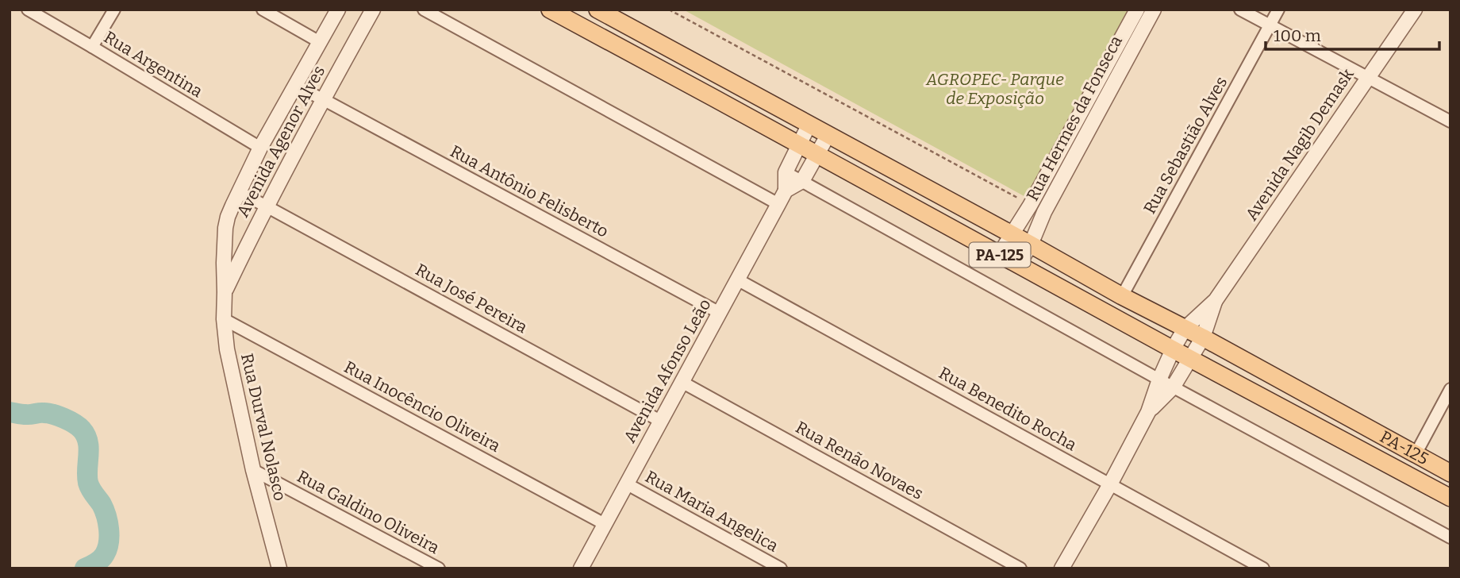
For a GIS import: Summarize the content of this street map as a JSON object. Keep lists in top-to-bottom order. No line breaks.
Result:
{"streets":{"main road":["PA-125"],"street":["Rua Argentina","Rua Hermes da Fonseca","Avenida Agenor Alves","Avenida Nagib Demask","Rua Sebastião Alves","Rua Antônio Felisberto","Rua José Pereira","Avenida Afonso Leão","Rua Inocêncio Oliveira","Rua Benedito Rocha","Rua Durval Nolasco","Rua Renão Novaes","Rua Maria Angelica","Rua Galdino Oliveira"]},"crossings":[["Rua Argentina","Rua Durval Nolasco"],["Rua Hermes da Fonseca","PA-125"],["Avenida Agenor Alves","Rua Antônio Felisberto"],["Avenida Agenor Alves","Rua José Pereira"],["Avenida Agenor Alves","Rua Durval Nolasco"],["Avenida Nagib Demask","PA-125"],["Rua Sebastião Alves","PA-125"],["Rua Antônio Felisberto","Avenida Afonso Leão"],["Rua Antônio Felisberto","Rua Durval Nolasco"],["PA-125","Avenida Afonso Leão"],["Rua José Pereira","Avenida Afonso Leão"],["Rua José Pereira","Rua Durval Nolasco"],["Avenida Afonso Leão","Rua Inocêncio Oliveira"],["Avenida Afonso Leão","Rua Benedito Rocha"],["Avenida Afonso Leão","Rua Renão Novaes"],["Avenida Afonso Leão","Rua Maria Angelica"],["Rua Inocêncio Oliveira","Rua Durval Nolasco"],["Rua Durval Nolasco","Rua Galdino Oliveira"]],"parks":["AGROPEC- Parque de Exposição"],"scale_bar":"100 m"}
